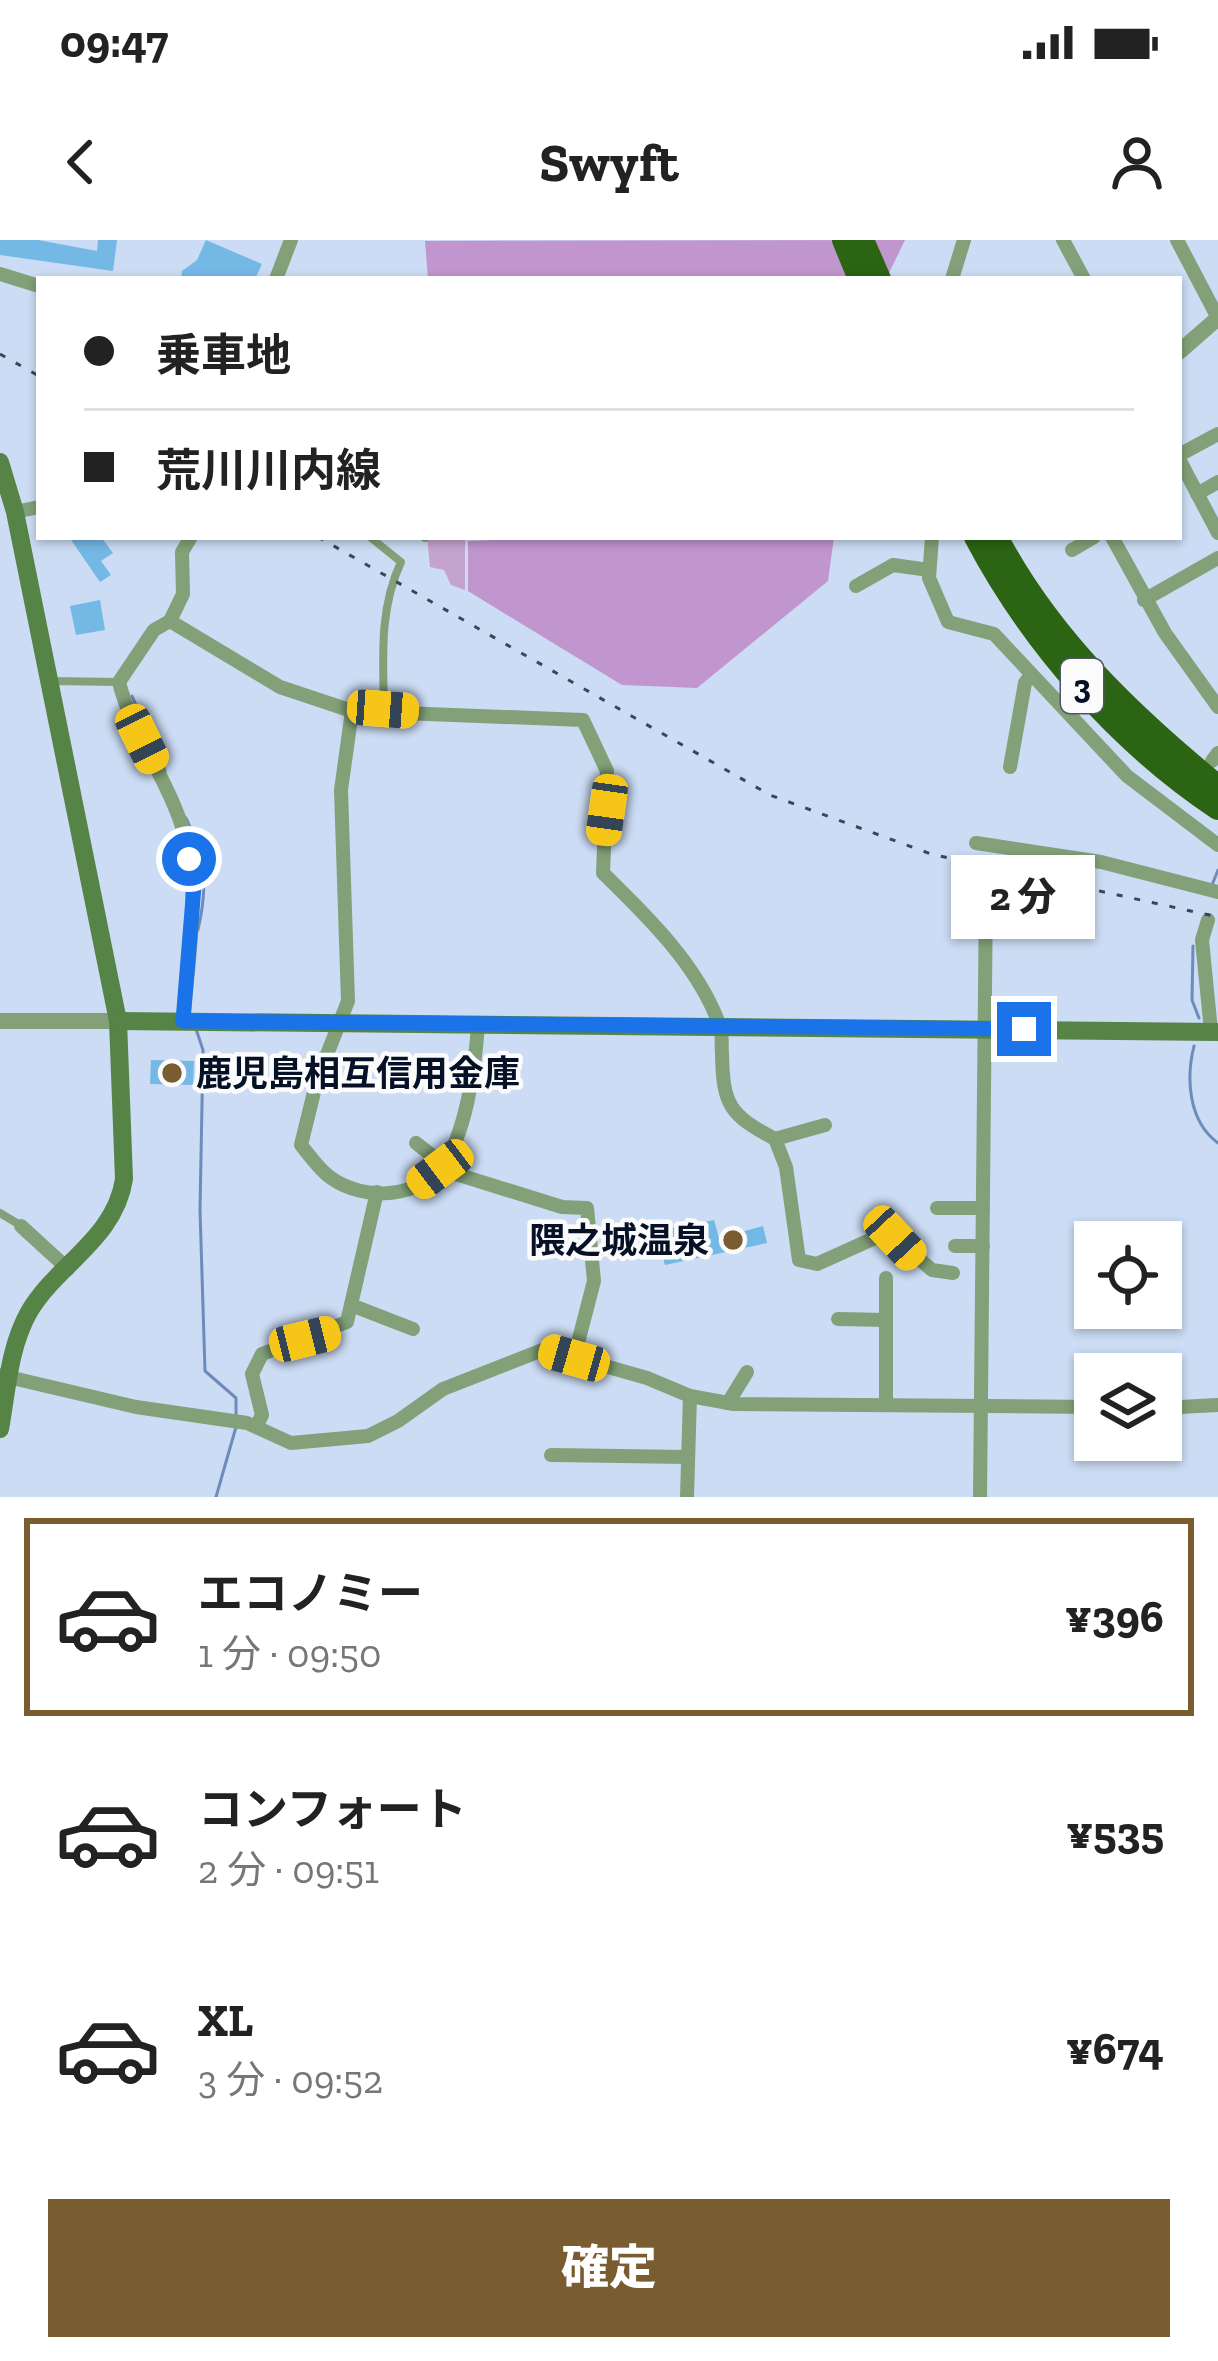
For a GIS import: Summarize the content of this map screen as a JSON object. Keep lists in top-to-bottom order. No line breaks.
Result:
{"streets":{"highway":["3"]},"places":["鹿児島相互信用金庫","隈之城温泉"],"page":{"status":"09:47","header":"Swyft","banner":["乗車地","荒川川内線"],"bubble":"2 分","list":[{"name":"エコノミー","note":"1 分 · 09:50","value":"¥396"},{"name":"コンフォート","note":"2 分 · 09:51","value":"¥535"},{"name":"XL","note":"3 分 · 09:52","value":"¥674"}],"buttons":"確定"}}
